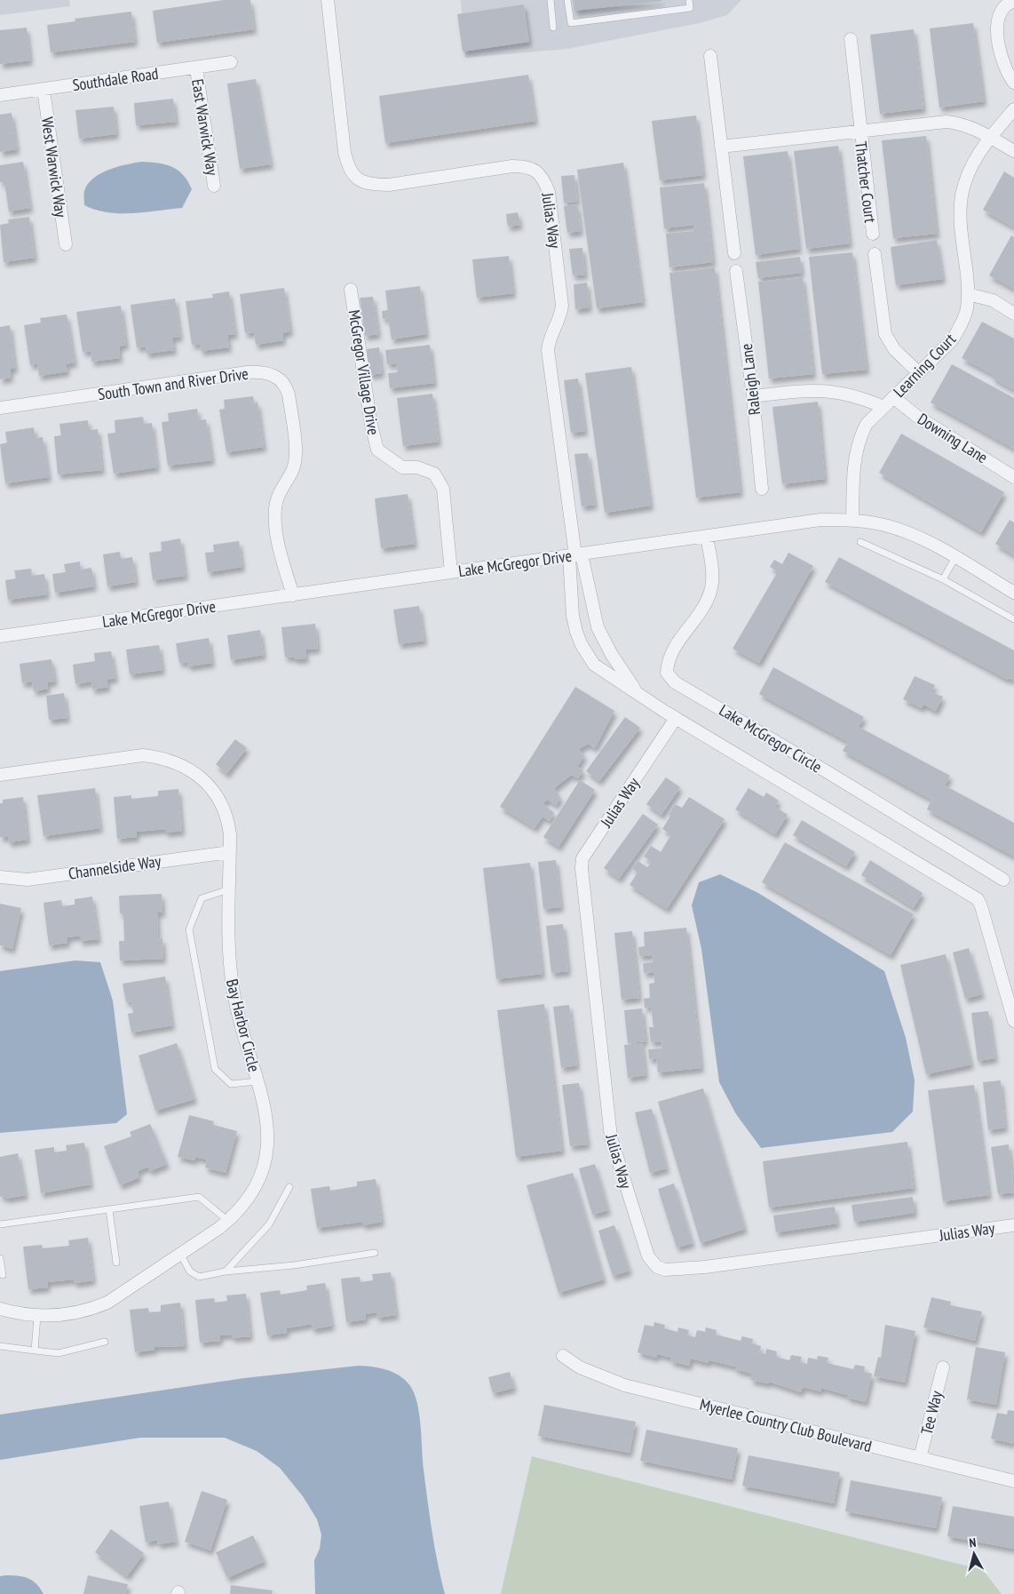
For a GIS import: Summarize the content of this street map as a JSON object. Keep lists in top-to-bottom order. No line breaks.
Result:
{"streets":{"street":["Southdale Road","East Warwick Way","West Warwick Way","Thatcher Court","Julias Way","Learning Court","McGregor Village Drive","Raleigh Lane","South Town and River Drive","Downing Lane","Lake McGregor Drive","Lake McGregor Circle","Channelside Way","Bay Harbor Circle","Tee Way","Myerlee Country Club Boulevard"]},"crossings":[["Southdale Road","East Warwick Way"],["Southdale Road","West Warwick Way"],["Julias Way","Lake McGregor Drive"],["Learning Court","Downing Lane"],["Learning Court","Lake McGregor Drive"],["McGregor Village Drive","Lake McGregor Drive"],["South Town and River Drive","Lake McGregor Drive"],["Lake McGregor Drive","Lake McGregor Circle"],["Channelside Way","Bay Harbor Circle"],["Tee Way","Myerlee Country Club Boulevard"]],"north":"top"}
